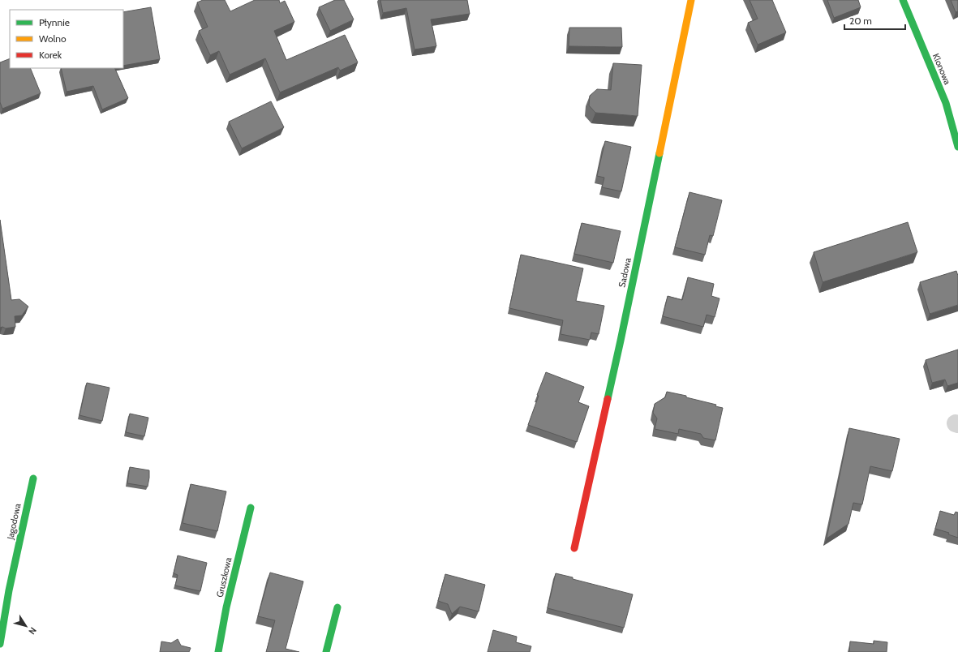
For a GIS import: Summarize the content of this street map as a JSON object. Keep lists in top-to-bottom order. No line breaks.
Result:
{"streets":{"street":["Klonowa","Sadowa","Jagodowa","Gruszkowa"]},"legend":["Płynnie","Wolno","Korek"],"scale_bar":"20 m","north":"bottom right"}
